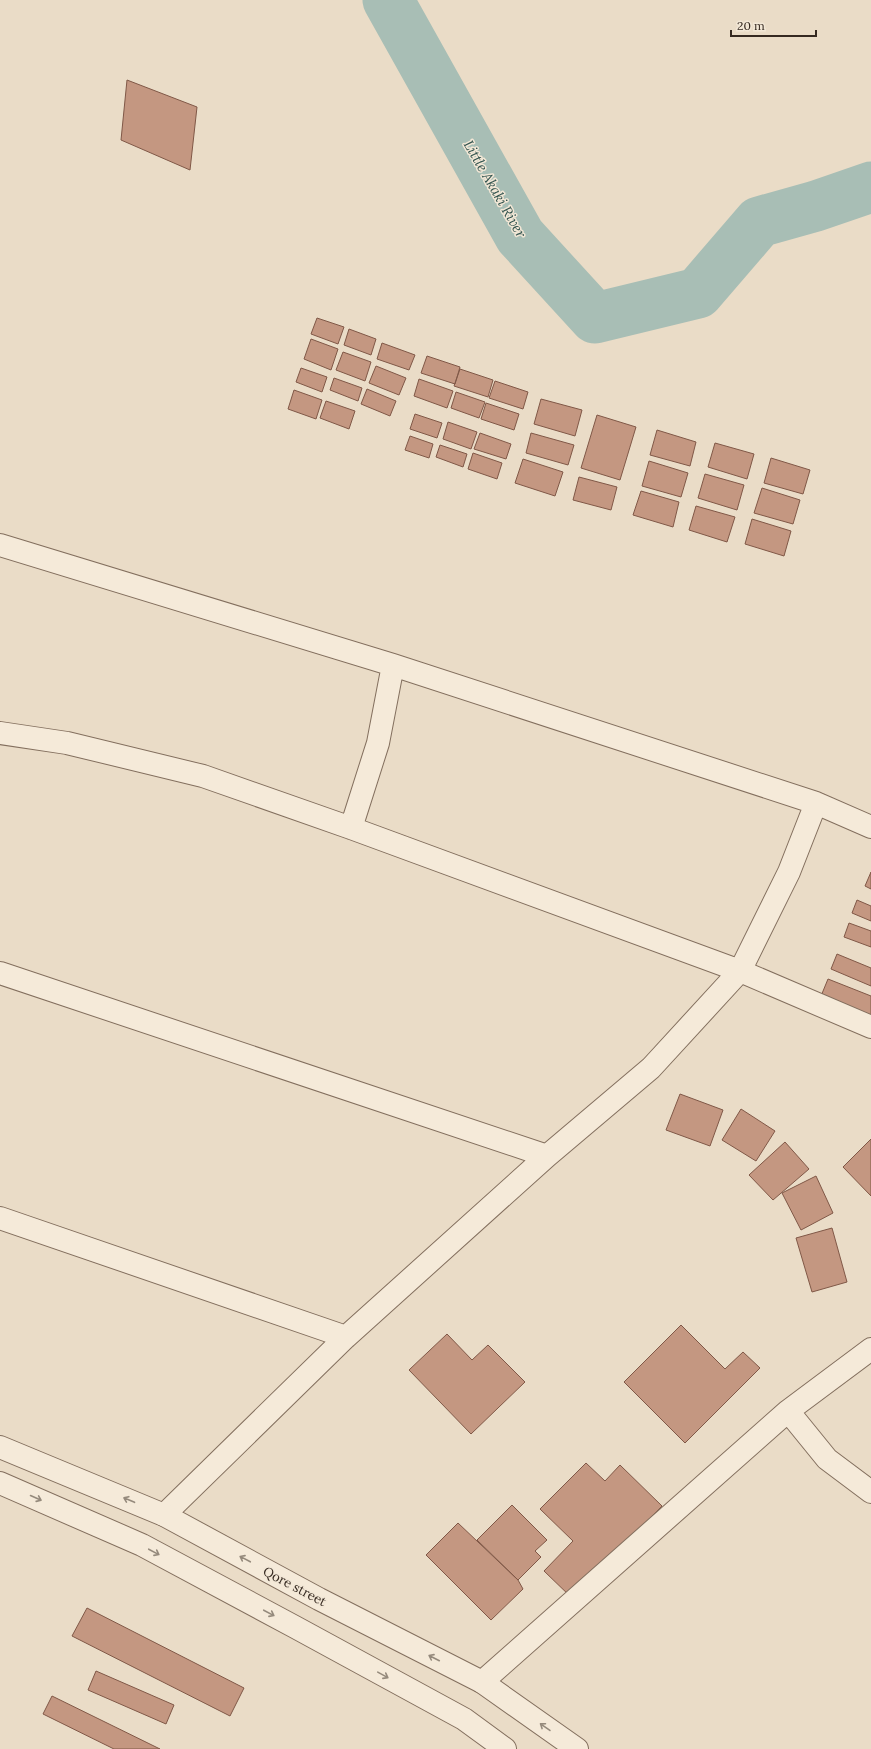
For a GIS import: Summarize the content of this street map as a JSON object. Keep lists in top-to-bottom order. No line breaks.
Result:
{"streets":{"street":["Qore street"]},"water":["Little Akaki River"],"scale_bar":"20 m"}
